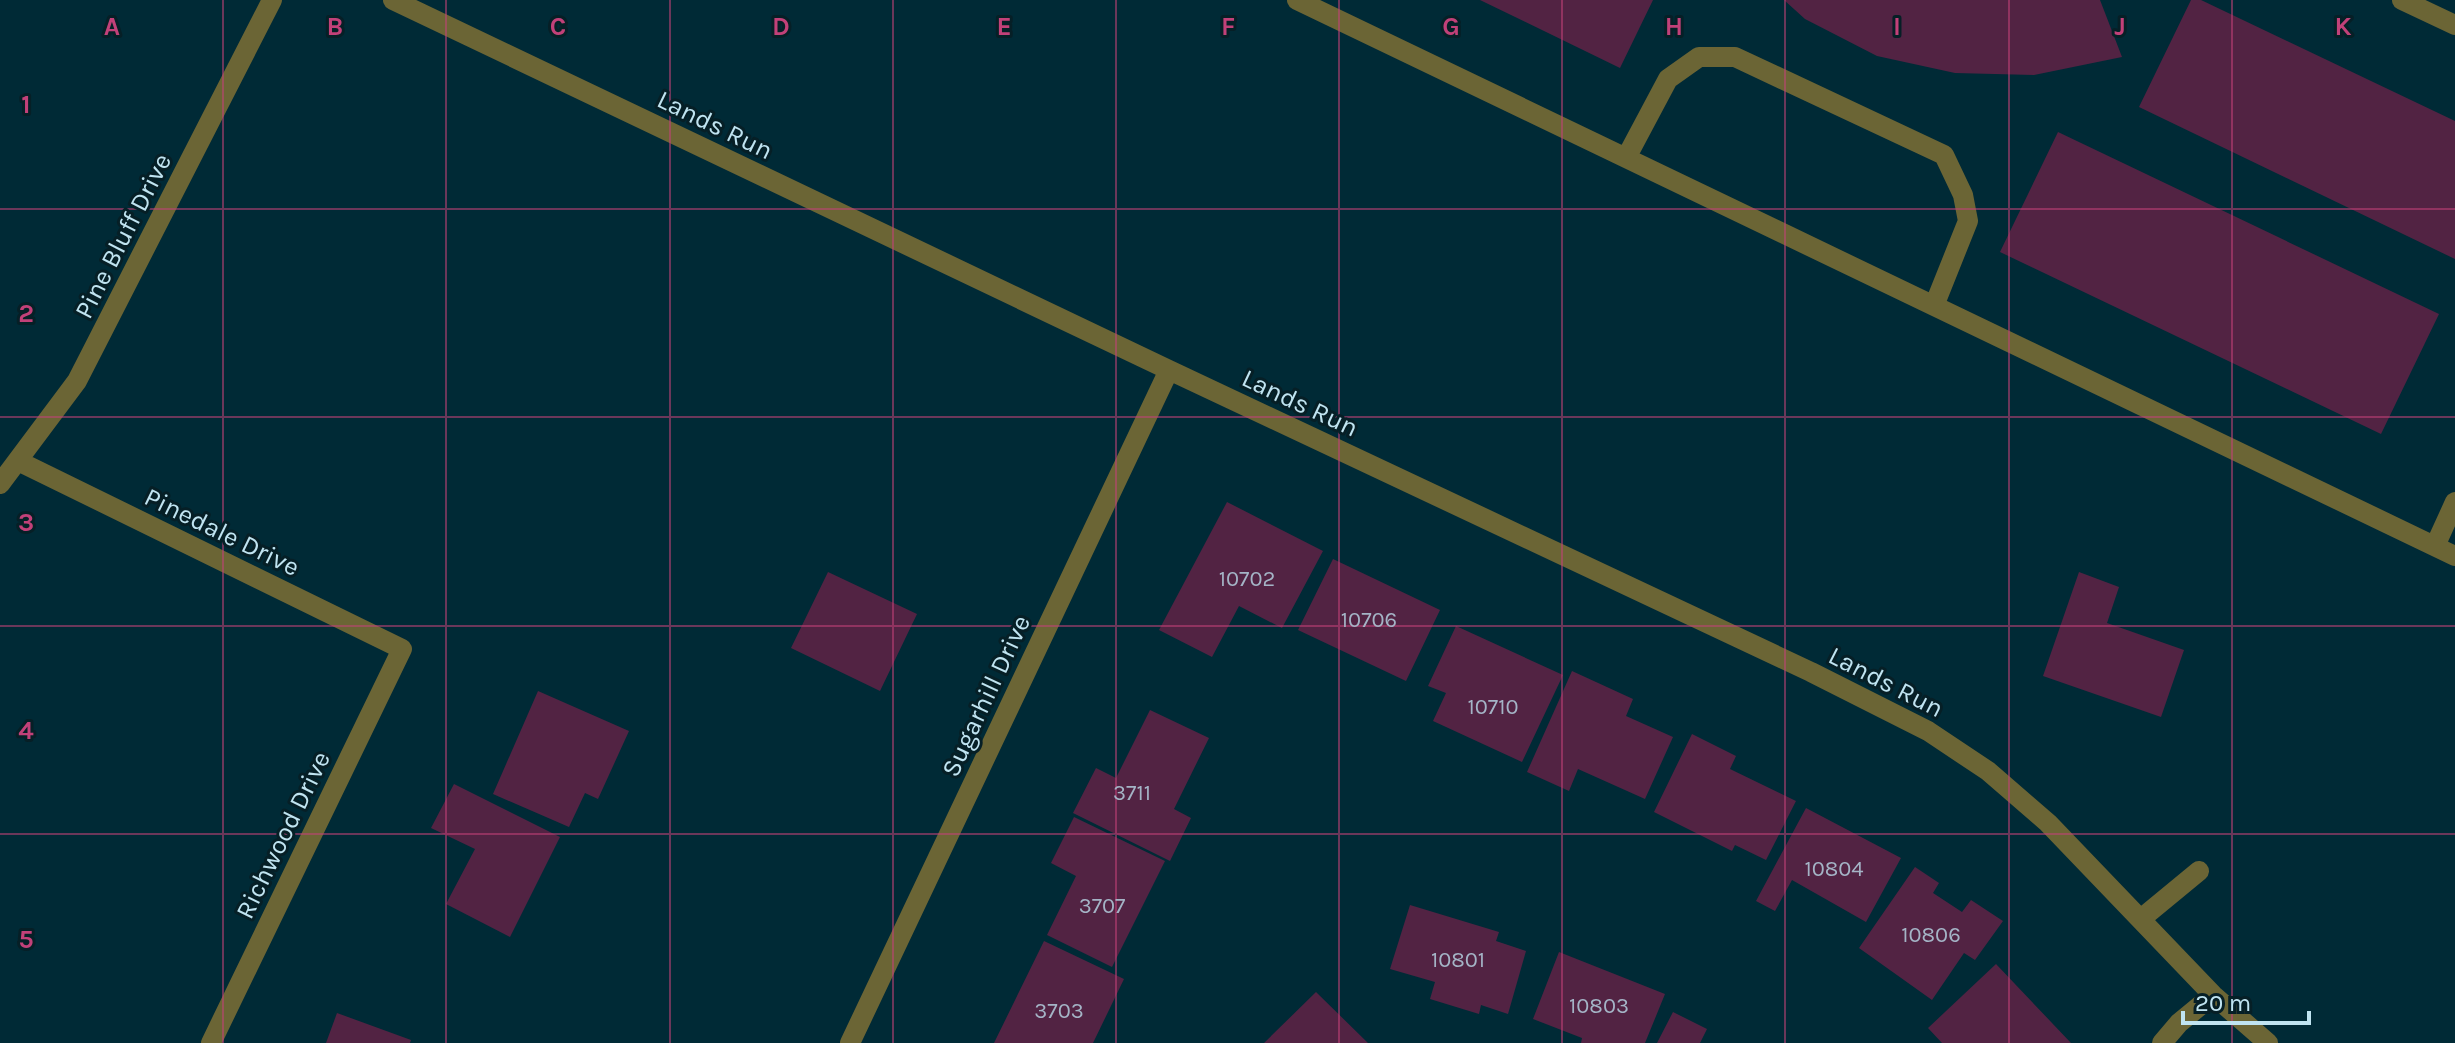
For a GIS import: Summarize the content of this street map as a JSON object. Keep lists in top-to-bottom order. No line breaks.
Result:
{"streets":{"street":["Lands Run","Pine Bluff Drive","Pinedale Drive","Sugarhill Drive","Richwood Drive"]},"crossings":[["Lands Run","Sugarhill Drive"],["Pine Bluff Drive","Pinedale Drive"],["Pinedale Drive","Richwood Drive"]],"house_numbers":["10702","10706","10710","3711","10804","3707","10806","10801","10803","3703"],"scale_bar":"20 m","grid":{"columns":["A","B","C","D","E","F","G","H","I","J","K"],"rows":["1","2","3","4","5"]}}
